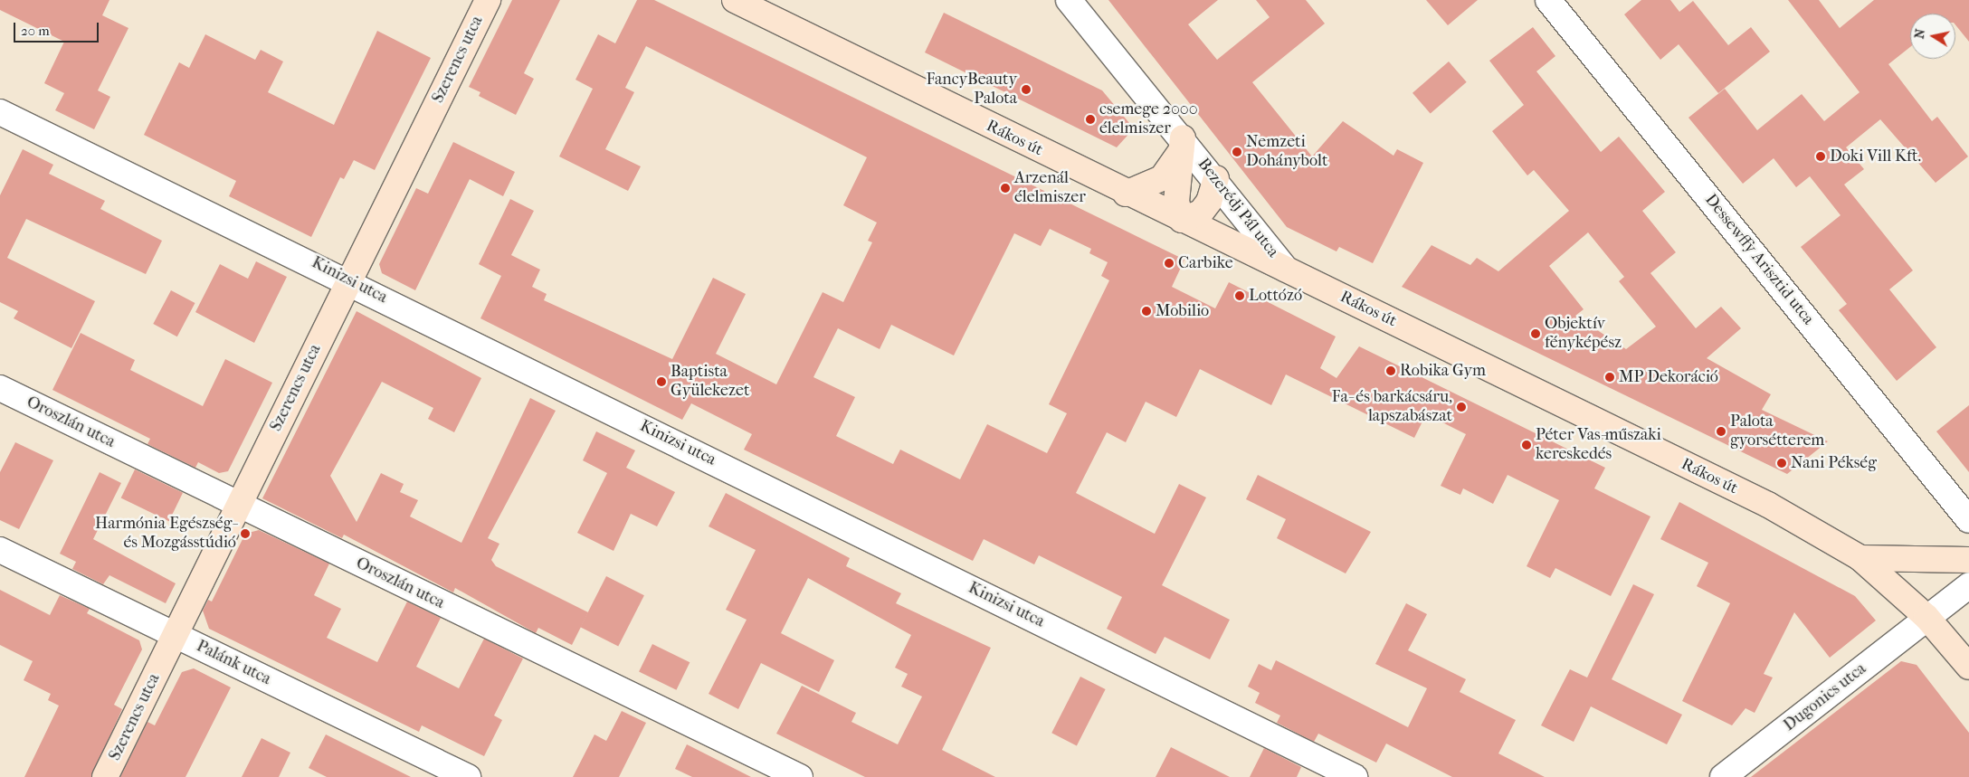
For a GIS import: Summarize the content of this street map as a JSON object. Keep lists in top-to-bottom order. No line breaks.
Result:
{"streets":{"street":["Szerencs utca","Rákos út","Bezerédj Pál utca","Dessewffy Arisztid utca","Kinizsi utca","Oroszlán utca","Palánk utca","Dugonics utca"]},"crossings":[["Szerencs utca","Kinizsi utca"],["Szerencs utca","Oroszlán utca"],["Szerencs utca","Palánk utca"],["Rákos út","Bezerédj Pál utca"],["Rákos út","Dugonics utca"]],"places":["FancyBeauty Palota","csemege 2000 élelmiszer","Nemzeti Dohánybolt","Doki Vill Kft.","Arzenál élelmiszer","Carbike","Lottózó","Mobilio","Objektív fényképész","Robika Gym","MP Dekoráció","Baptista Gyülekezet","Fa- és barkácsáru, lapszabászat","Palota gyorsétterem","Péter Vas-műszaki kereskedés","Nani Pékség","Harmónia Egészség- és Mozgásstúdió"],"scale_bar":"20 m","north":"left"}
